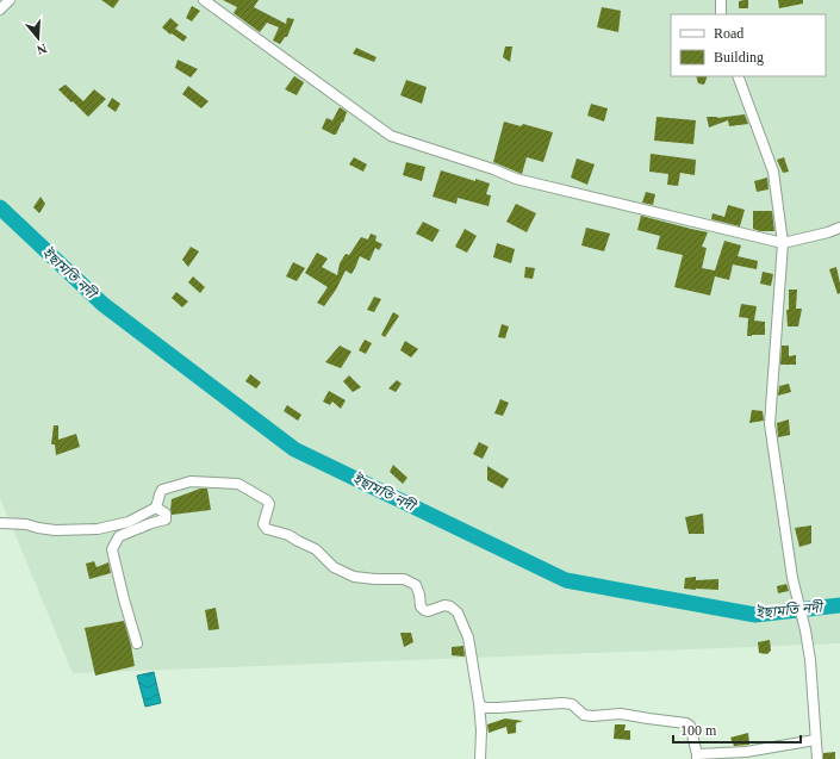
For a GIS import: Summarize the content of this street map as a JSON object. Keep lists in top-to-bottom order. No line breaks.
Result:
{"water":["ইছামতি নদী"],"legend":["Road","Building"],"scale_bar":"100 m","north":"bottom"}
